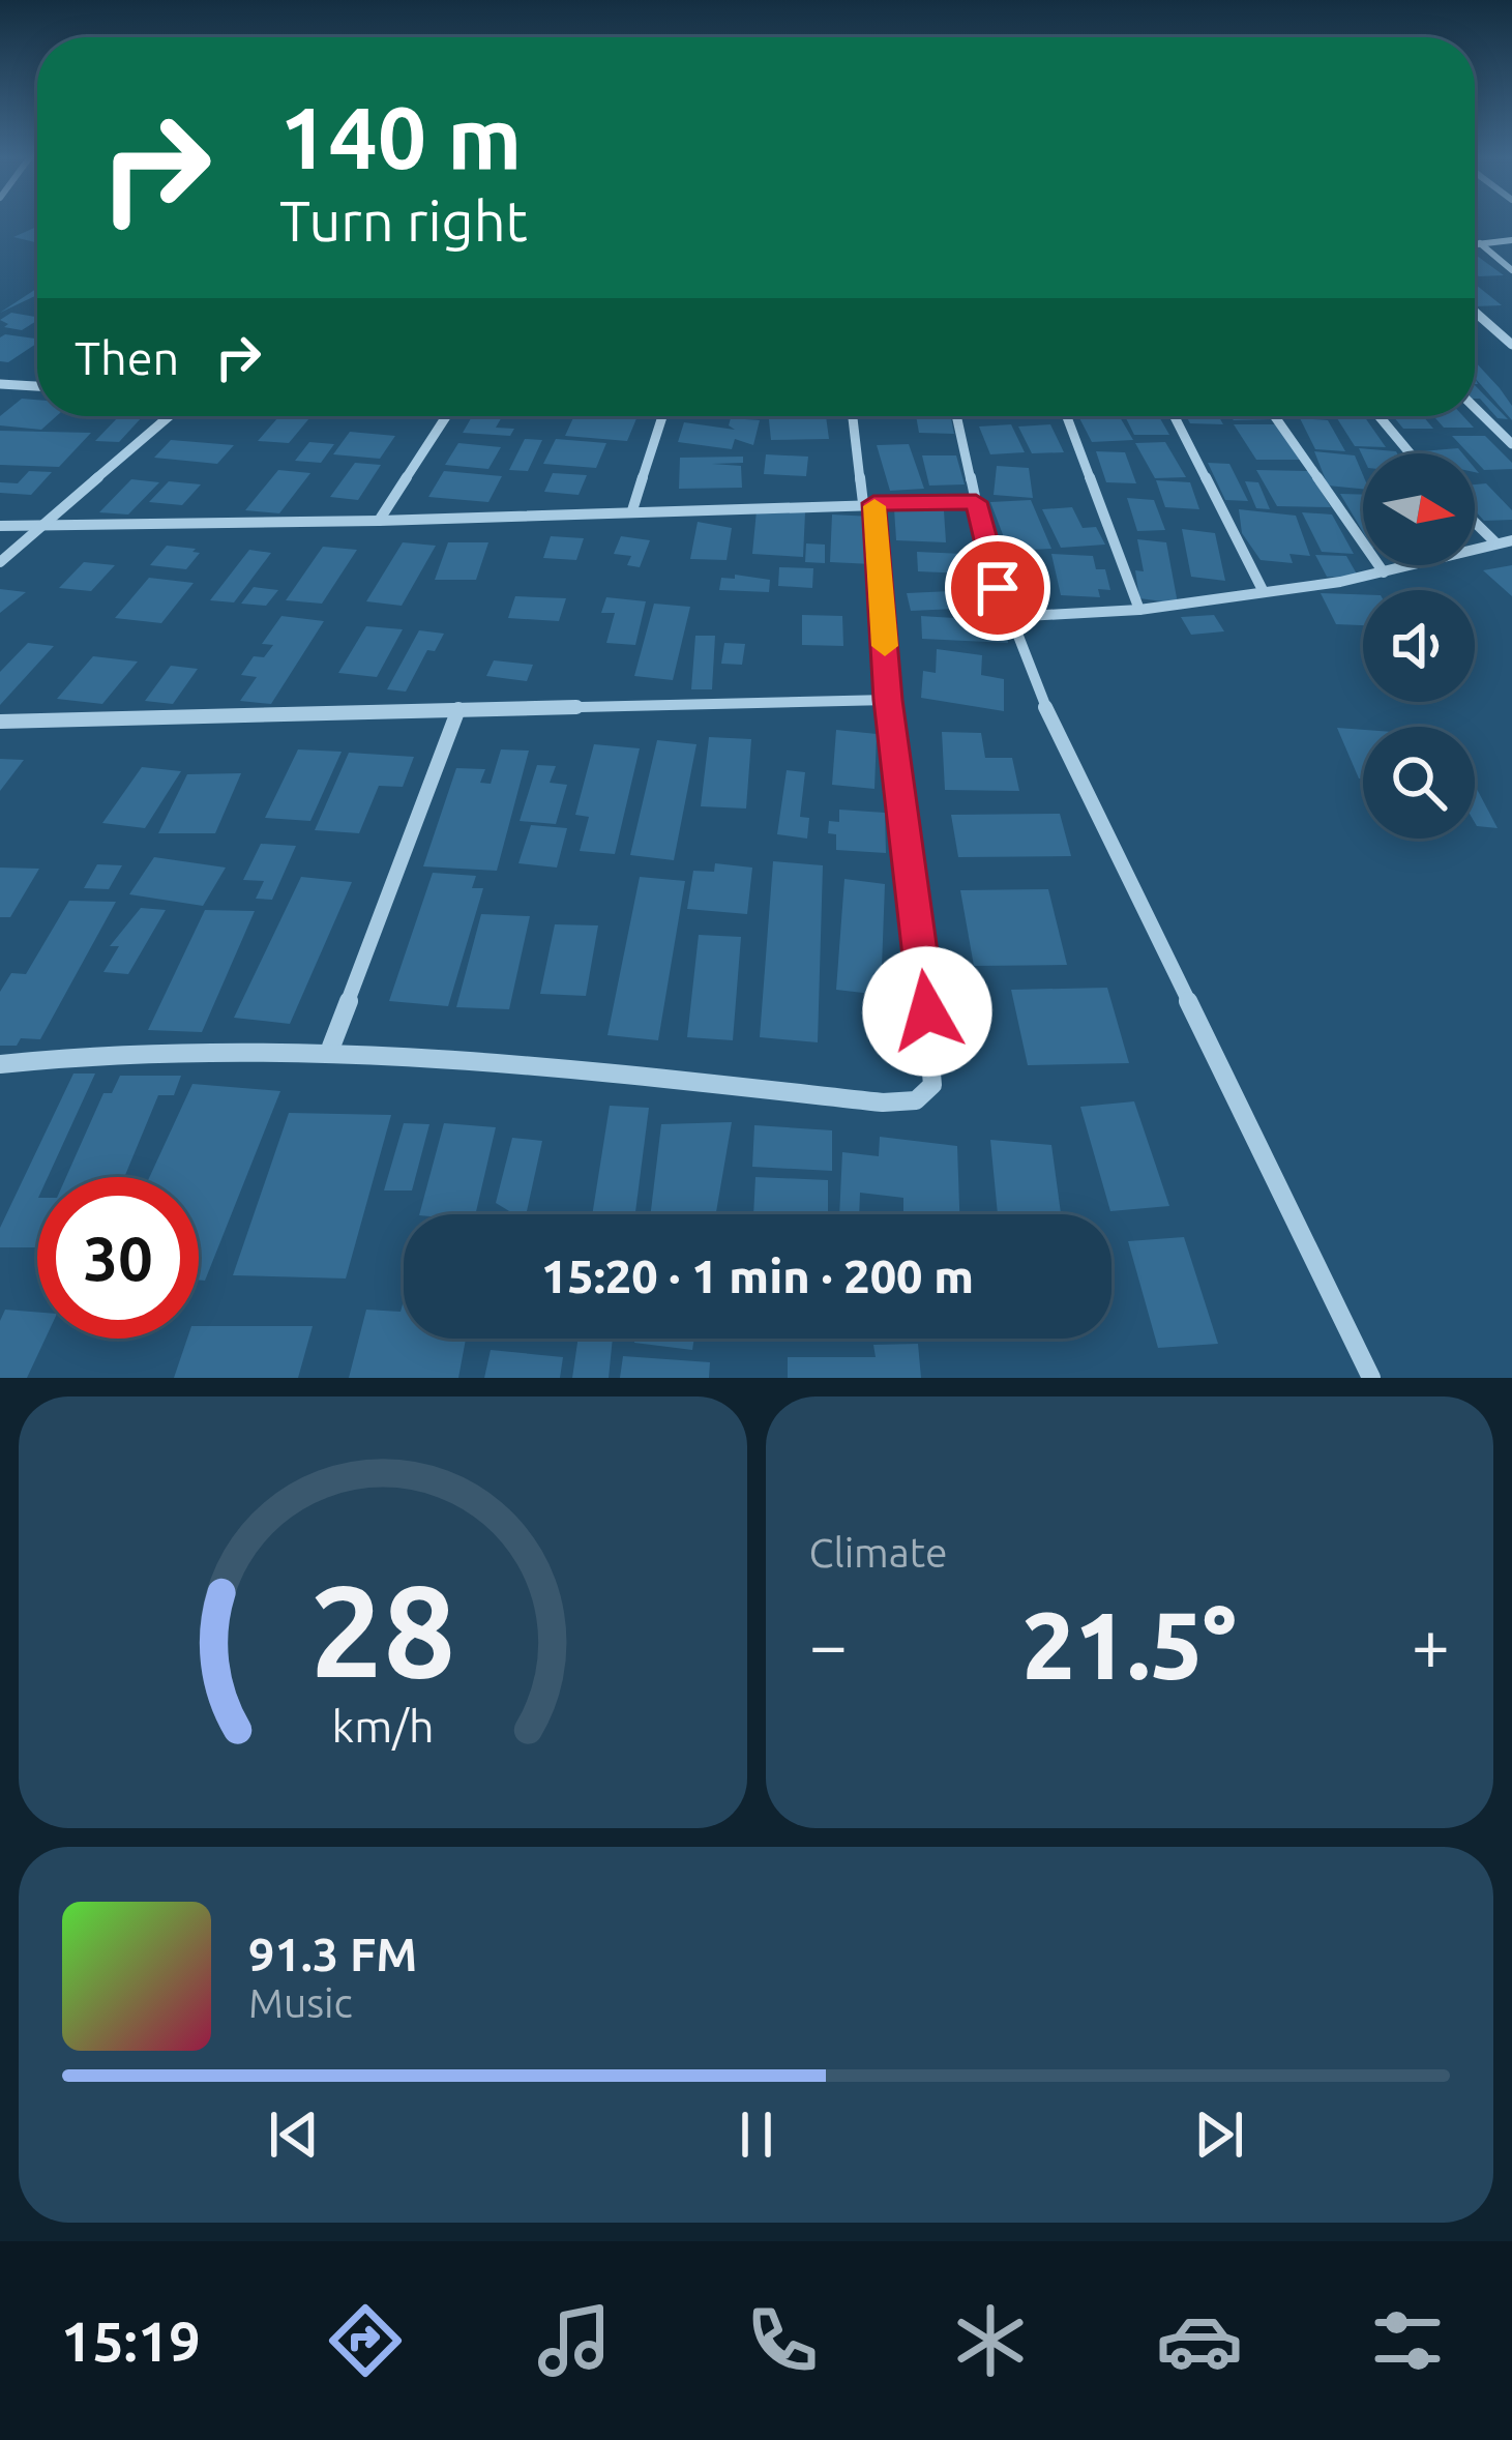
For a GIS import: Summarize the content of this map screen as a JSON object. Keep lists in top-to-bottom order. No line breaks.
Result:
{"north":"right","page":{"turn":["140 m","Turn right"],"then":"Then","limit":"30","trip":"15:20 · 1 min · 200 m","tile":"Climate","heat":["−","21.5°","+"],"song":["91.3 FM","Music"],"tabs":"15:19","gauge":["28","km/h"]}}
